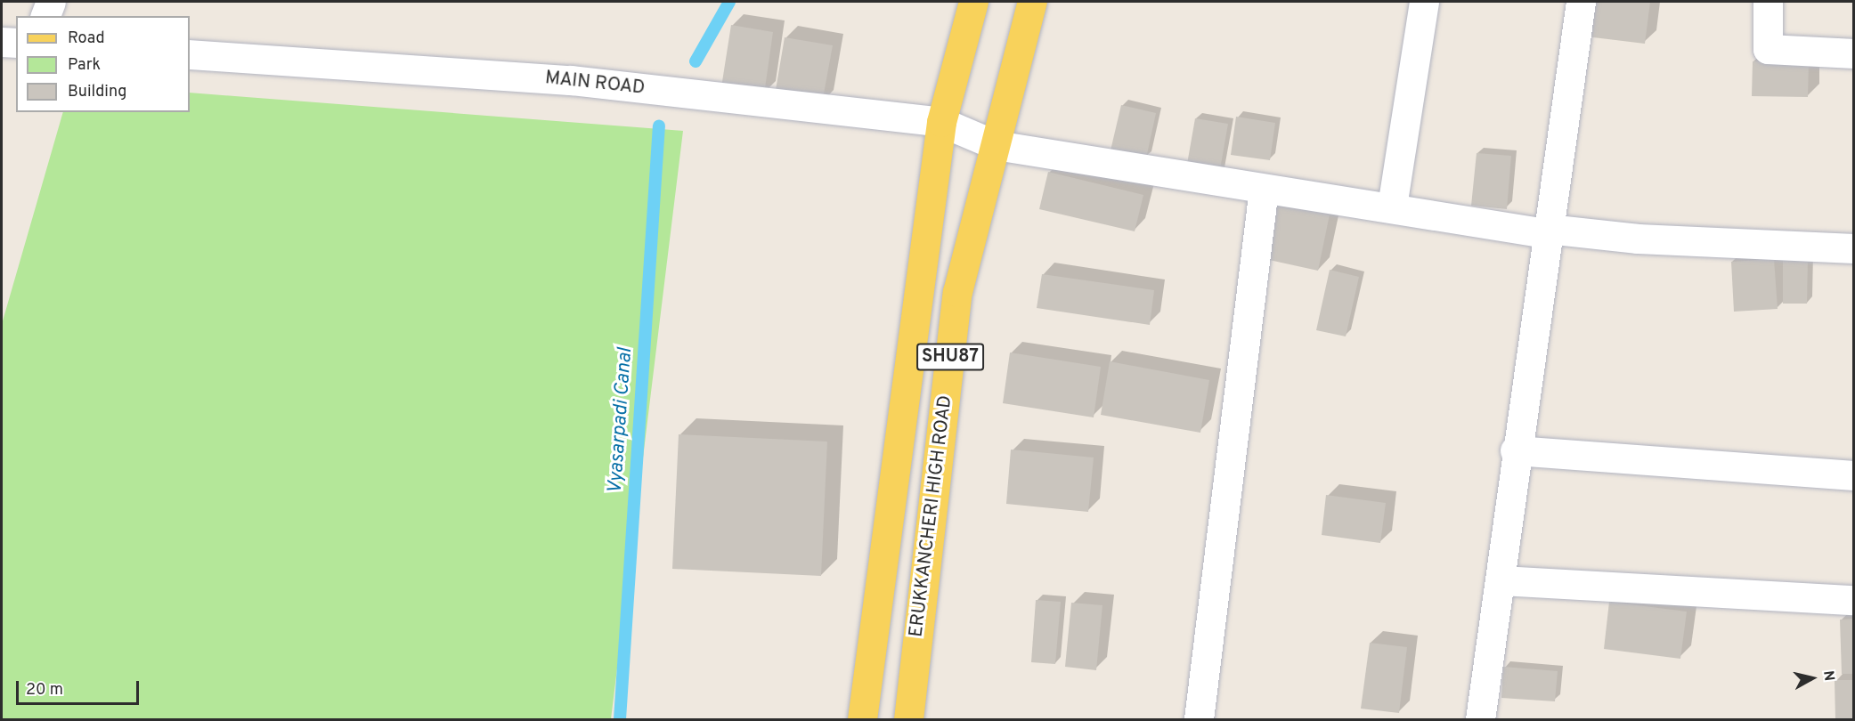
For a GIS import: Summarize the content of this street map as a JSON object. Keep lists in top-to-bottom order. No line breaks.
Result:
{"streets":{"main road":["SHU87","ERUKKANCHERI HIGH ROAD"],"street":["MAIN ROAD"]},"crossings":[["MAIN ROAD","SHU87"],["MAIN ROAD","ERUKKANCHERI HIGH ROAD"]],"water":["Vyasarpadi Canal"],"legend":["Road","Park","Building"],"scale_bar":"20 m","north":"right"}
